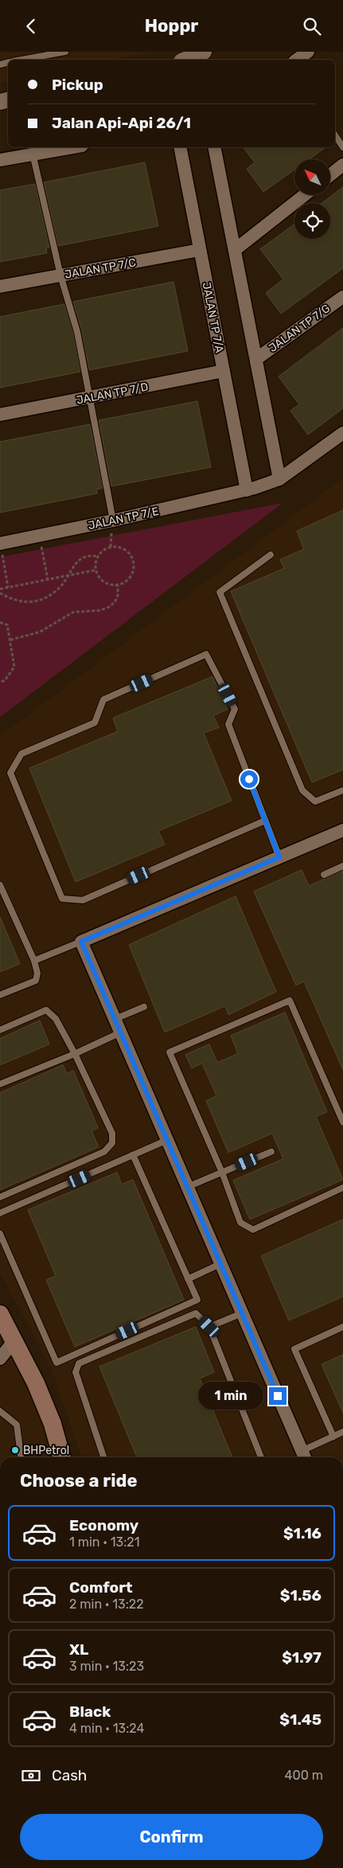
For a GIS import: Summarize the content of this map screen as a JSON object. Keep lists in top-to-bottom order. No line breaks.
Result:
{"streets":{"street":["JALAN TP 7/C","JALAN TP 7/A","JALAN TP 7/G","JALAN TP 7/D","JALAN TP 7/E"]},"crossings":[["JALAN TP 7/C","JALAN TP 7/A"],["JALAN TP 7/A","JALAN TP 7/D"],["JALAN TP 7/A","JALAN TP 7/E"]],"places":["BHPetrol"],"north":"top left","page":{"header":"Hoppr","banner":["Pickup","Jalan Api-Api 26/1"],"bubble":"1 min","heading":"Choose a ride","list":[{"name":"Economy","note":"1 min · 13:21","value":"$1.16"},{"name":"Comfort","note":"2 min · 13:22","value":"$1.56"},{"name":"XL","note":"3 min · 13:23","value":"$1.97"},{"name":"Black","note":"4 min · 13:24","value":"$1.45"}],"pay":["Cash","400 m"],"buttons":"Confirm"}}
